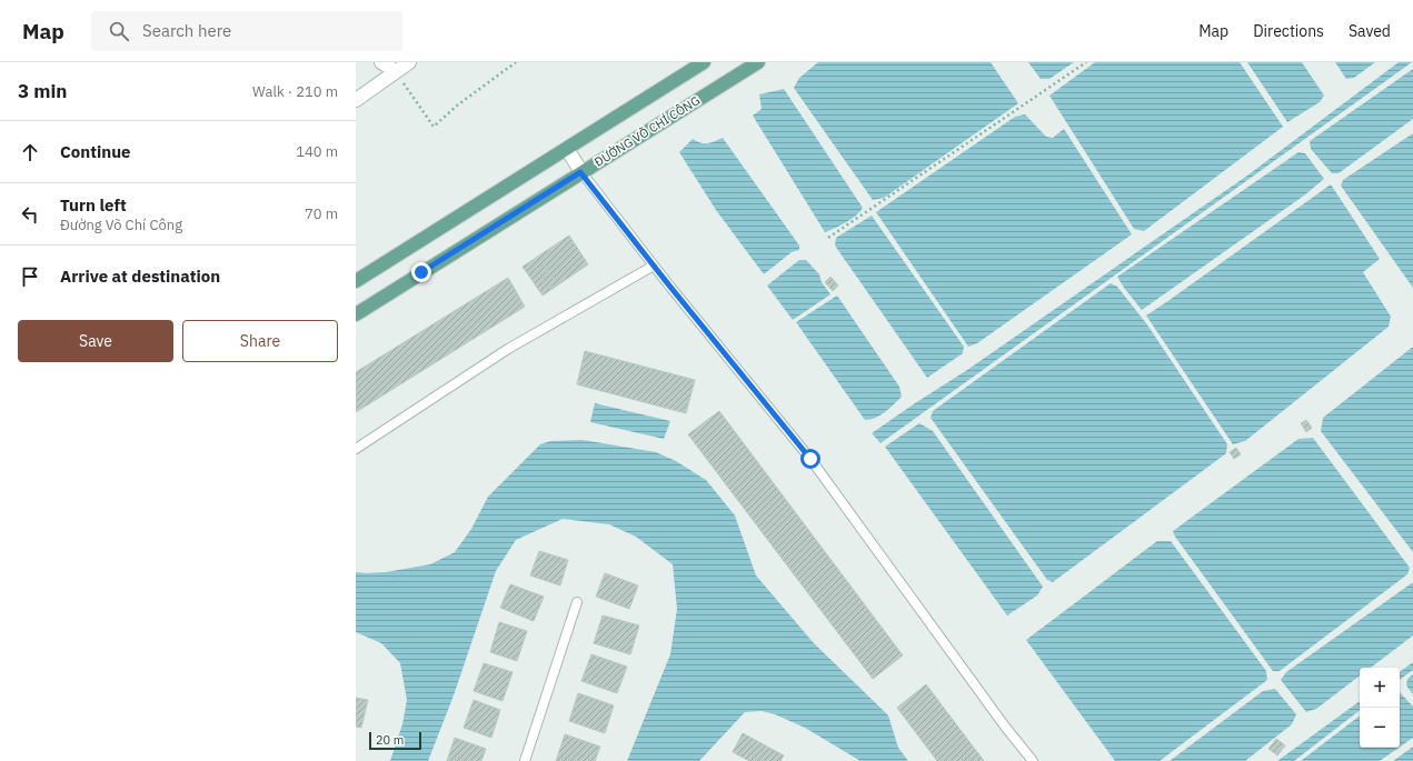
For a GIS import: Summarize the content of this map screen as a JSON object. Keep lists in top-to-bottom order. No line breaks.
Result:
{"streets":{"main road":["ĐƯỜNG VÕ CHÍ CÔNG"]},"scale_bar":"20 m","page":{"header":"Map","search":"Search here","nav":["Map","Directions","Saved"],"heading":["3 min","Walk · 210 m"],"list":[["Continue","140 m"],["Turn left","Đường Võ Chí Công","70 m"],"Arrive at destination"],"buttons":["Save","Share"],"map_buttons":["+","−"],"scale":"20 m"}}
